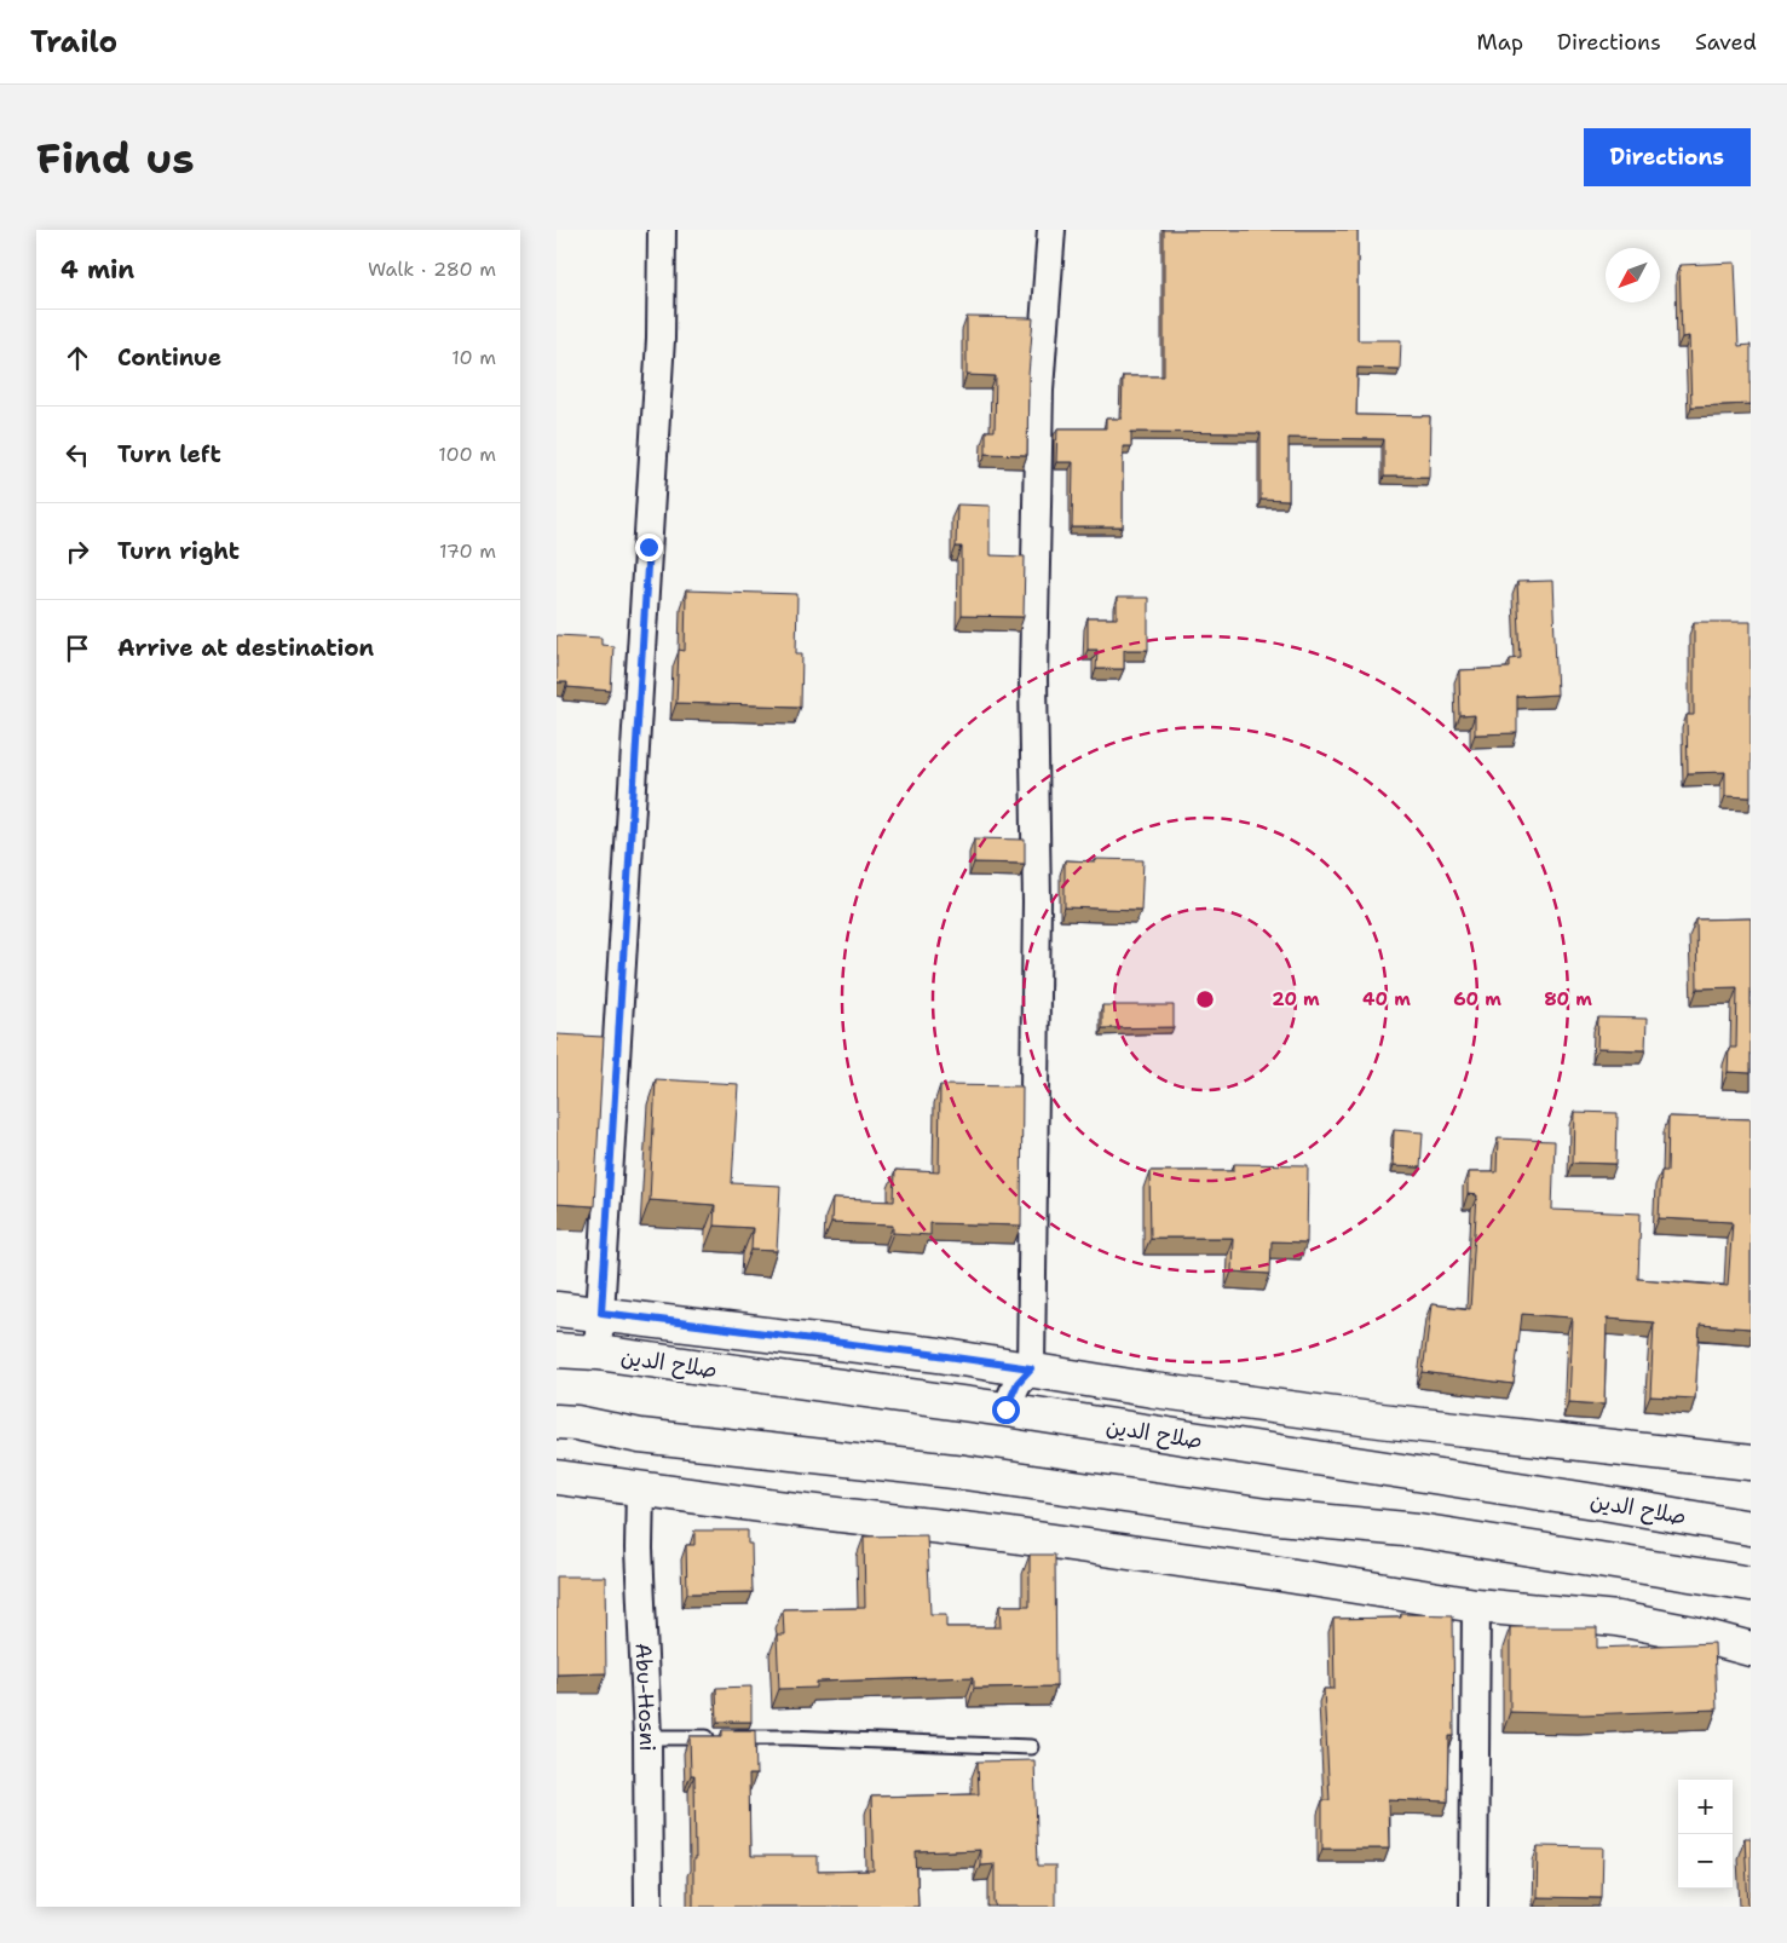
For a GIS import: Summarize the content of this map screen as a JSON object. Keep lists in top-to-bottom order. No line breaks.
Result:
{"streets":{"main road":["صلاح الدين"],"street":["Abu-Hosni"]},"north":"bottom left","page":{"header":"Trailo","nav":["Map","Directions","Saved"],"buttons":"Directions","title":"Find us","heading":["4 min","Walk · 280 m"],"list":[["Continue","10 m"],["Turn left","100 m"],["Turn right","170 m"],"Arrive at destination"],"map_buttons":["+","−"]},"rings":["20 m","40 m","60 m","80 m"]}
